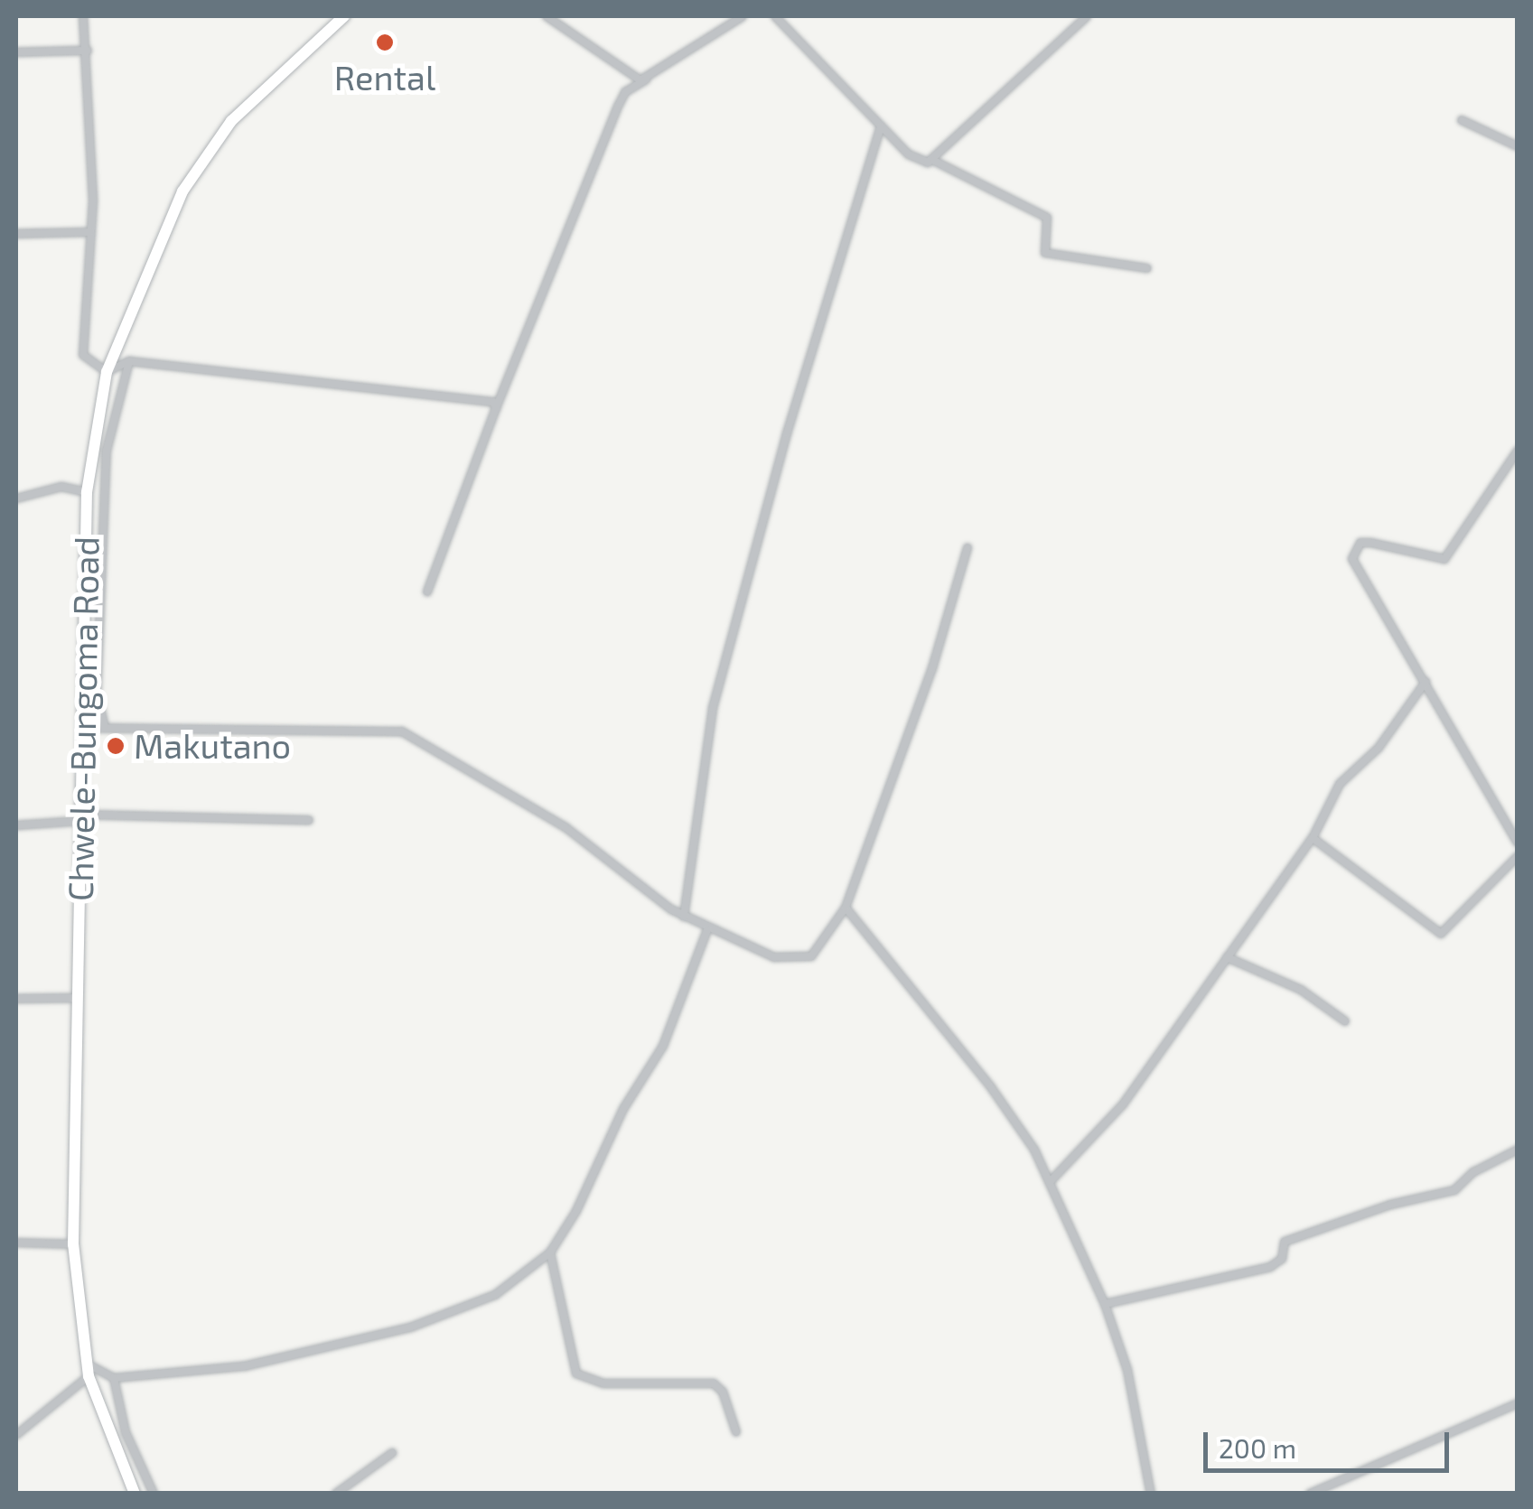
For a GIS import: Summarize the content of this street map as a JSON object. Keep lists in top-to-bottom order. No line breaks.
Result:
{"streets":{"main road":["Chwele-Bungoma Road"]},"places":["Rental","Makutano"],"scale_bar":"200 m"}
